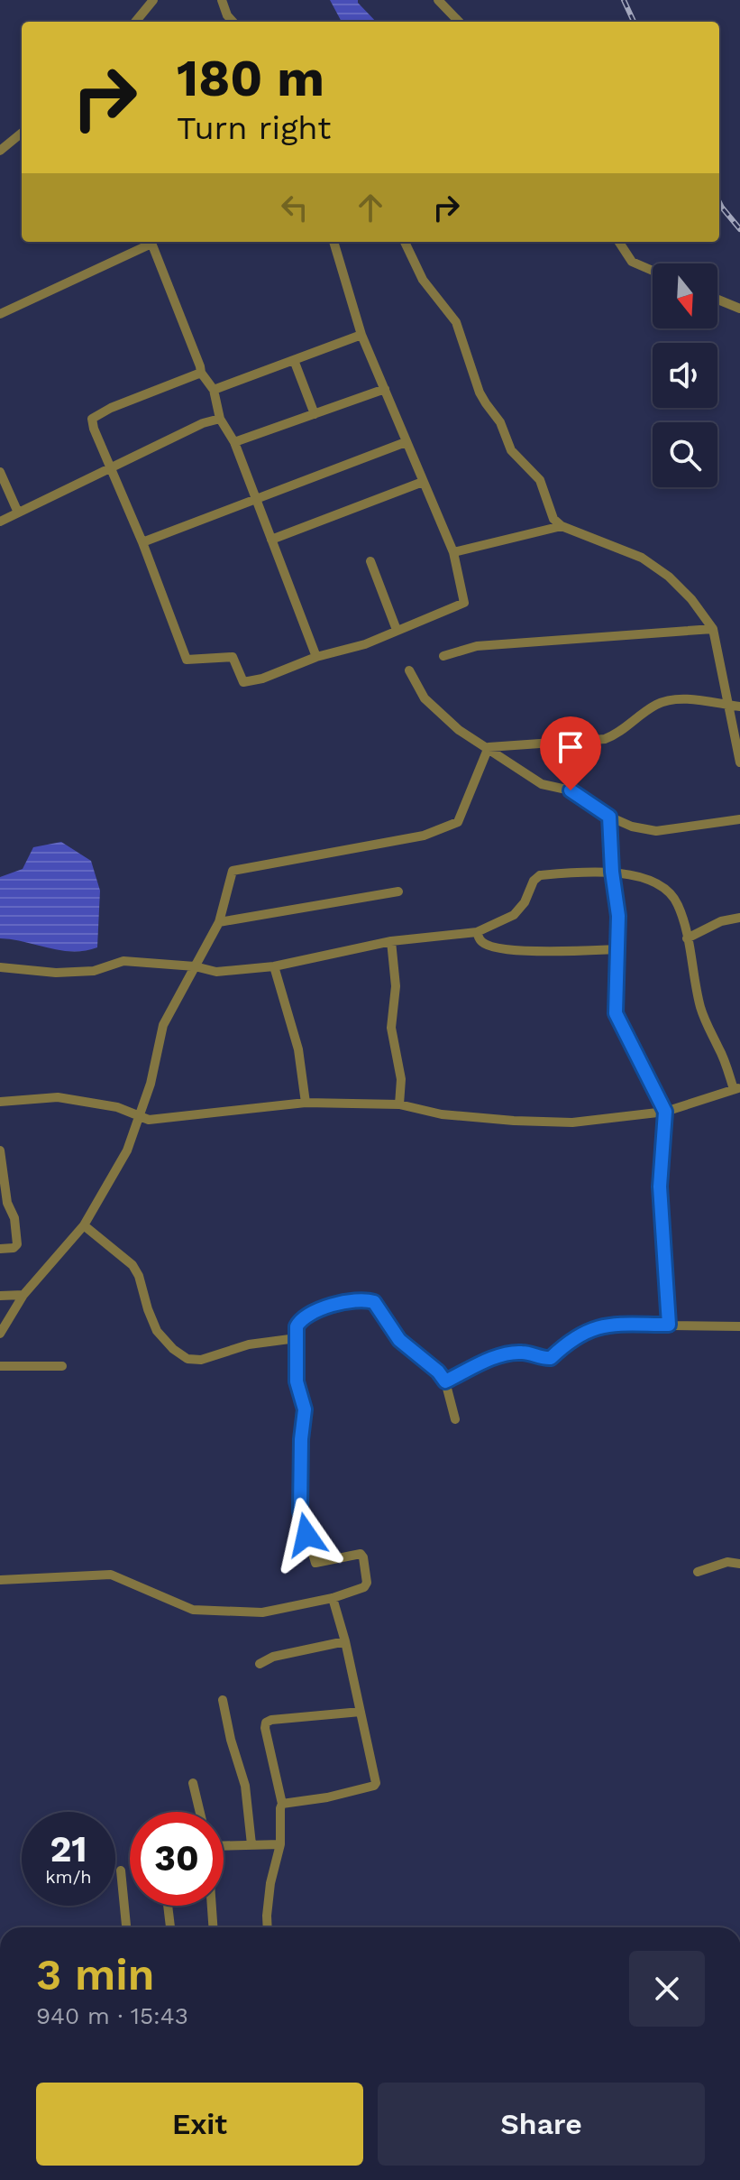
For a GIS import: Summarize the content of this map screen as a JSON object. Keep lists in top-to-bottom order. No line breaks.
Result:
{"north":"bottom","page":{"turn":["180 m","Turn right"],"speed":"21 km/h","limit":"30","heading":["3 min","940 m · 15:43"],"buttons":["Exit","Share"]}}
